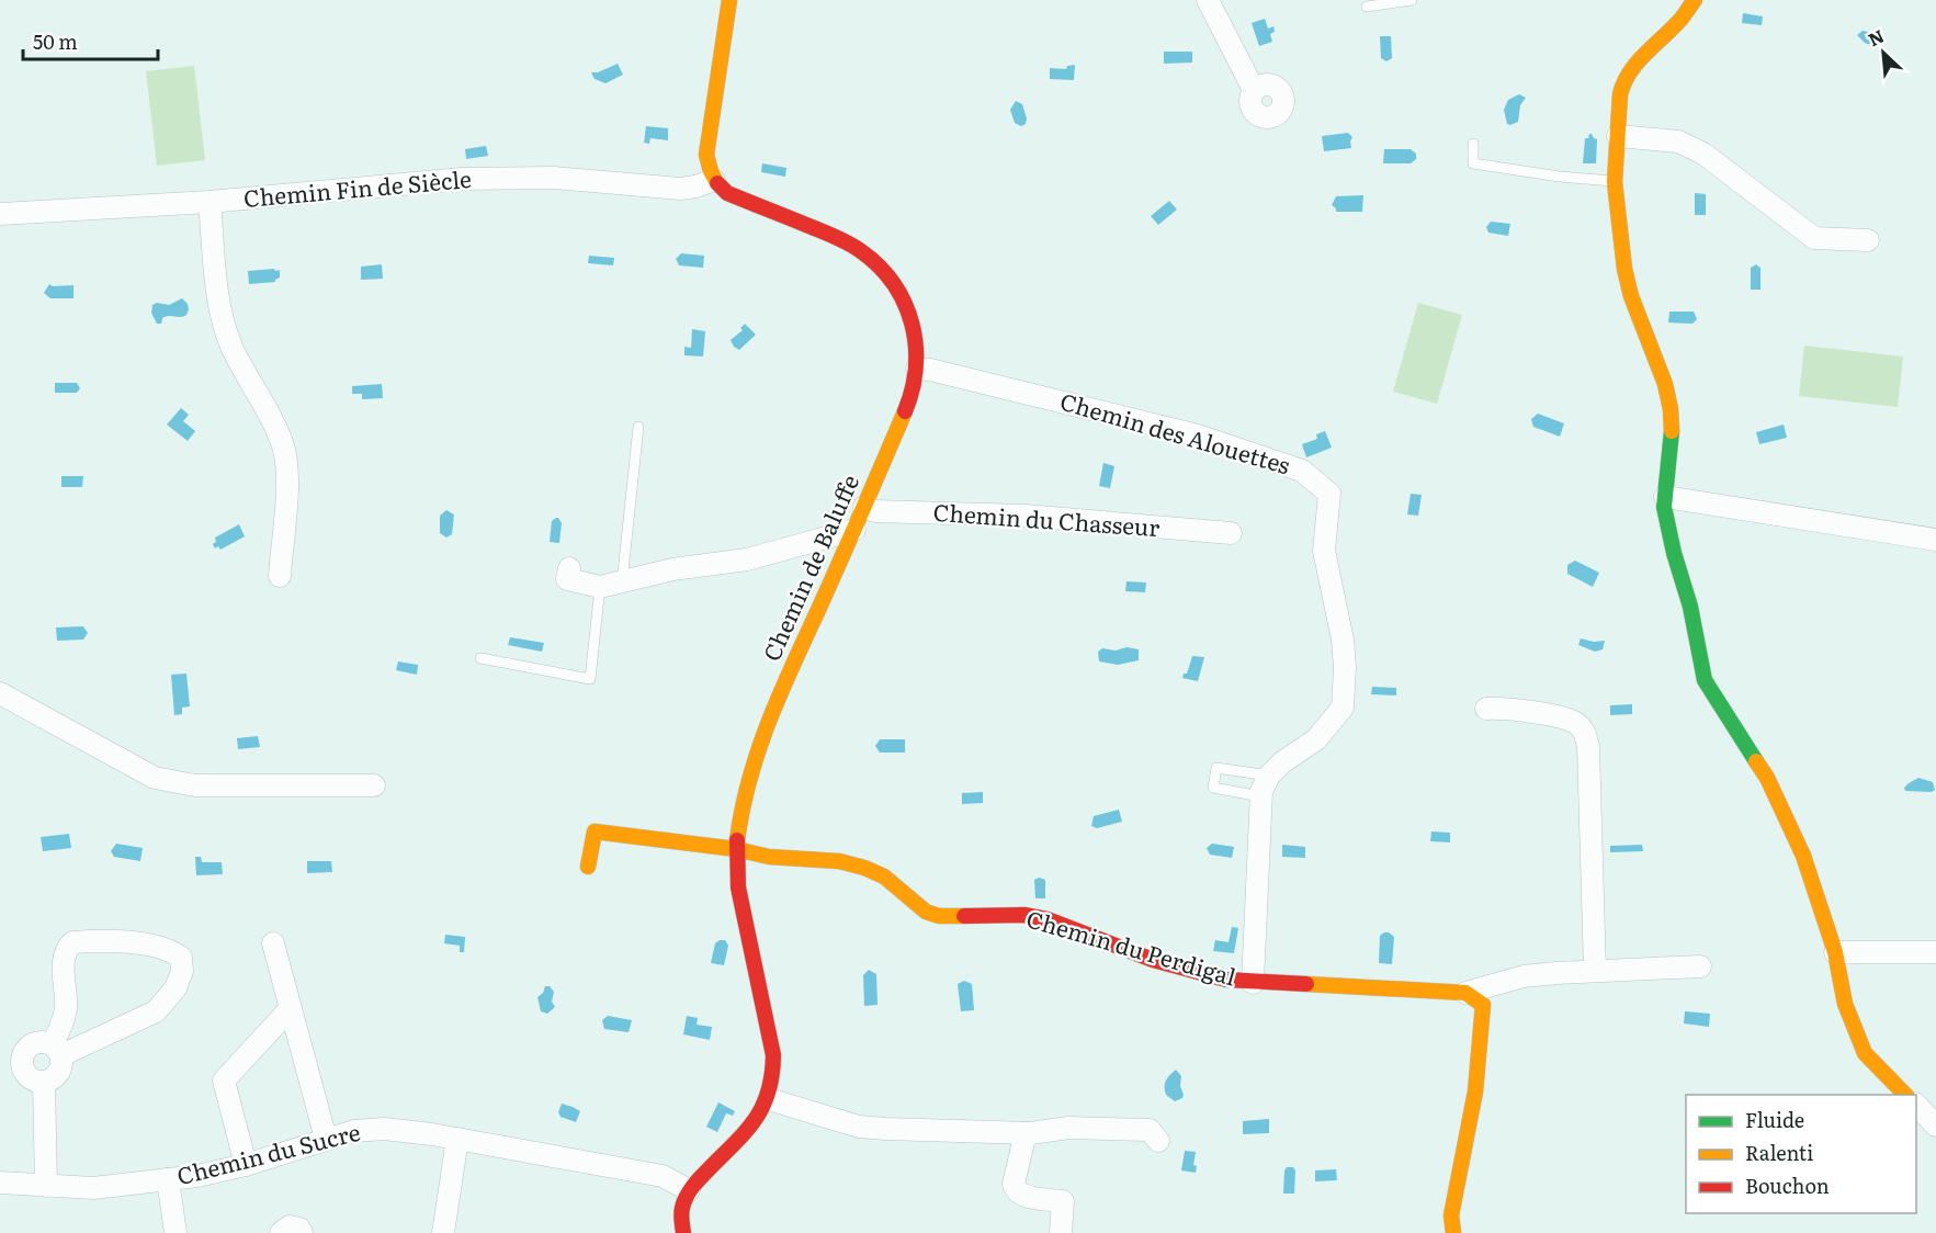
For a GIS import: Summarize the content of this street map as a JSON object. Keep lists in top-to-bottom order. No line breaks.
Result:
{"streets":{"street":["Chemin Fin de Siècle","Chemin des Alouettes","Chemin du Chasseur","Chemin de Baluffe","Chemin du Perdigal","Chemin du Sucre"]},"crossings":[["Chemin Fin de Siècle","Chemin de Baluffe"],["Chemin des Alouettes","Chemin de Baluffe"],["Chemin du Chasseur","Chemin de Baluffe"],["Chemin de Baluffe","Chemin du Perdigal"],["Chemin de Baluffe","Chemin du Sucre"]],"legend":["Fluide","Ralenti","Bouchon"],"scale_bar":"50 m","north":"top left"}
